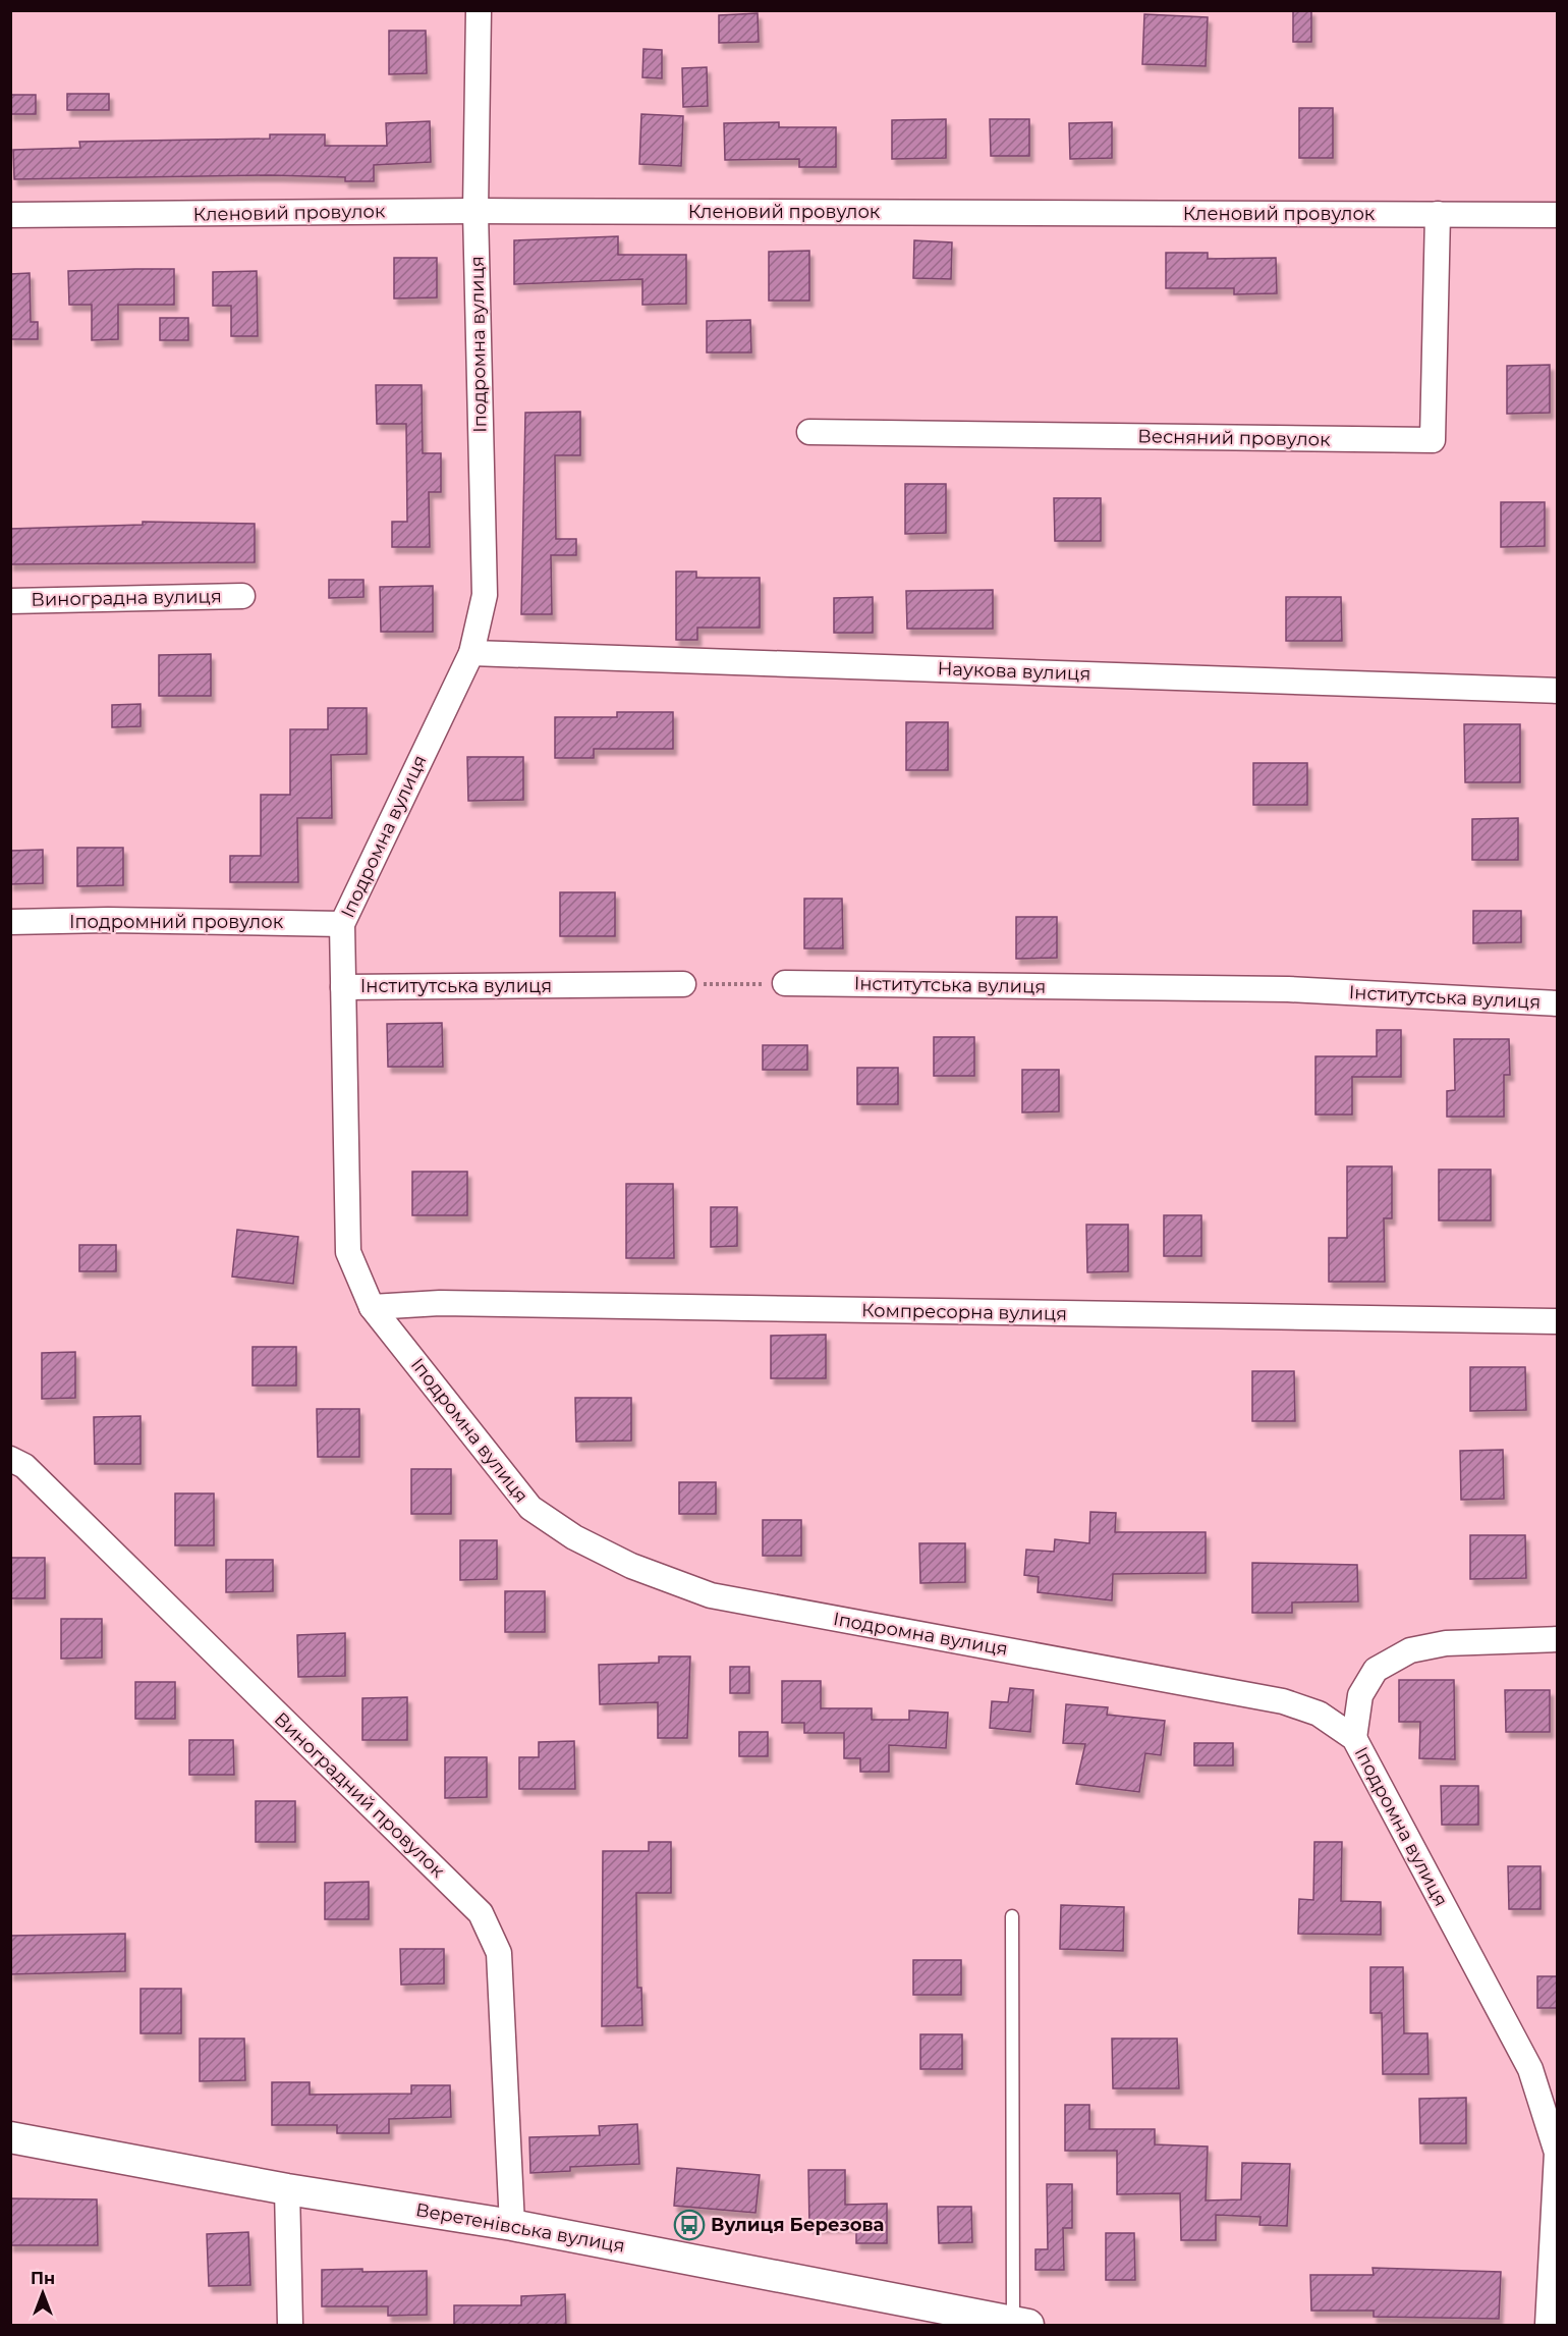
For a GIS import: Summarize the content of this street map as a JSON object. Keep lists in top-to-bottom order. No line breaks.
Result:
{"streets":{"street":["Кленовий провулок","Іподромна вулиця","Весняний провулок","Виноградна вулиця","Наукова вулиця","Іподромний провулок","Інститутська вулиця","Компресорна вулиця","Виноградний провулок","Веретенівська вулиця"]},"crossings":[["Кленовий провулок","Іподромна вулиця"],["Кленовий провулок","Весняний провулок"],["Іподромна вулиця","Наукова вулиця"],["Іподромна вулиця","Іподромний провулок"],["Іподромна вулиця","Інститутська вулиця"],["Іподромна вулиця","Компресорна вулиця"],["Виноградний провулок","Веретенівська вулиця"]],"places":{"bus stop":["Вулиця Березова"]},"north":"top"}
